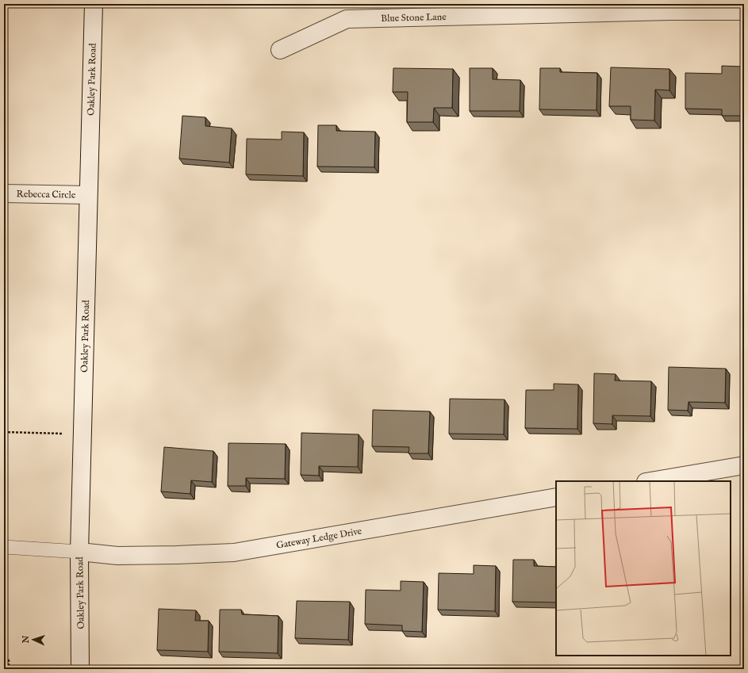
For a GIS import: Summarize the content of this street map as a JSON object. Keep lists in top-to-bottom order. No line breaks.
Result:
{"streets":{"street":["Blue Stone Lane","Oakley Park Road","Rebecca Circle","Gateway Ledge Drive"]},"crossings":[["Oakley Park Road","Rebecca Circle"],["Oakley Park Road","Gateway Ledge Drive"]],"north":"left"}
